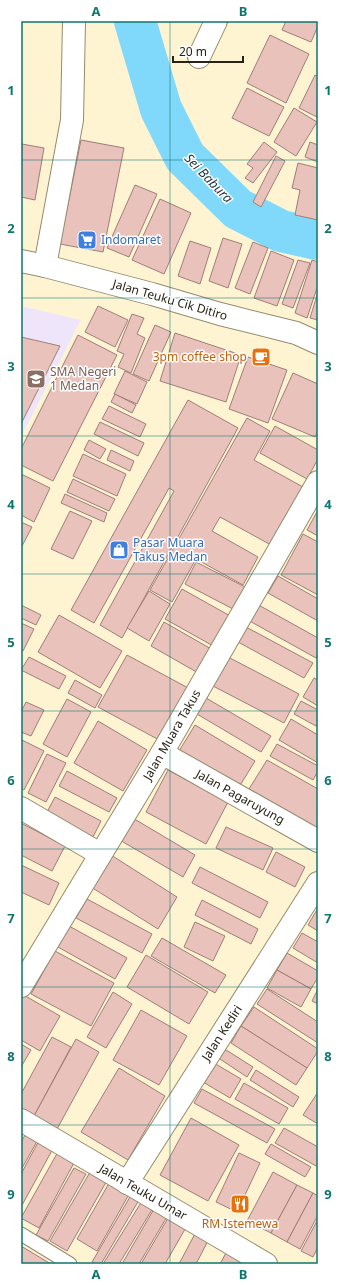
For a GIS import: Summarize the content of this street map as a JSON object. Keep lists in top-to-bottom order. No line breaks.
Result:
{"streets":{"street":["Jalan Teuku Cik Ditiro","Jalan Muara Takus","Jalan Pagaruyung","Jalan Kediri","Jalan Teuku Umar"]},"crossings":[["Jalan Muara Takus","Jalan Pagaruyung"],["Jalan Kediri","Jalan Teuku Umar"]],"water":["Sei Babura"],"places":{"supermarket":["Indomaret"],"cafe":["3pm coffee shop"],"school or university":["SMA Negeri 1 Medan"],"shop":["Pasar Muara Takus Medan"],"restaurant":["RM Istemewa"]},"scale_bar":"20 m","grid":{"columns":["A","B"],"rows":["1","2","3","4","5","6","7","8","9"]}}
